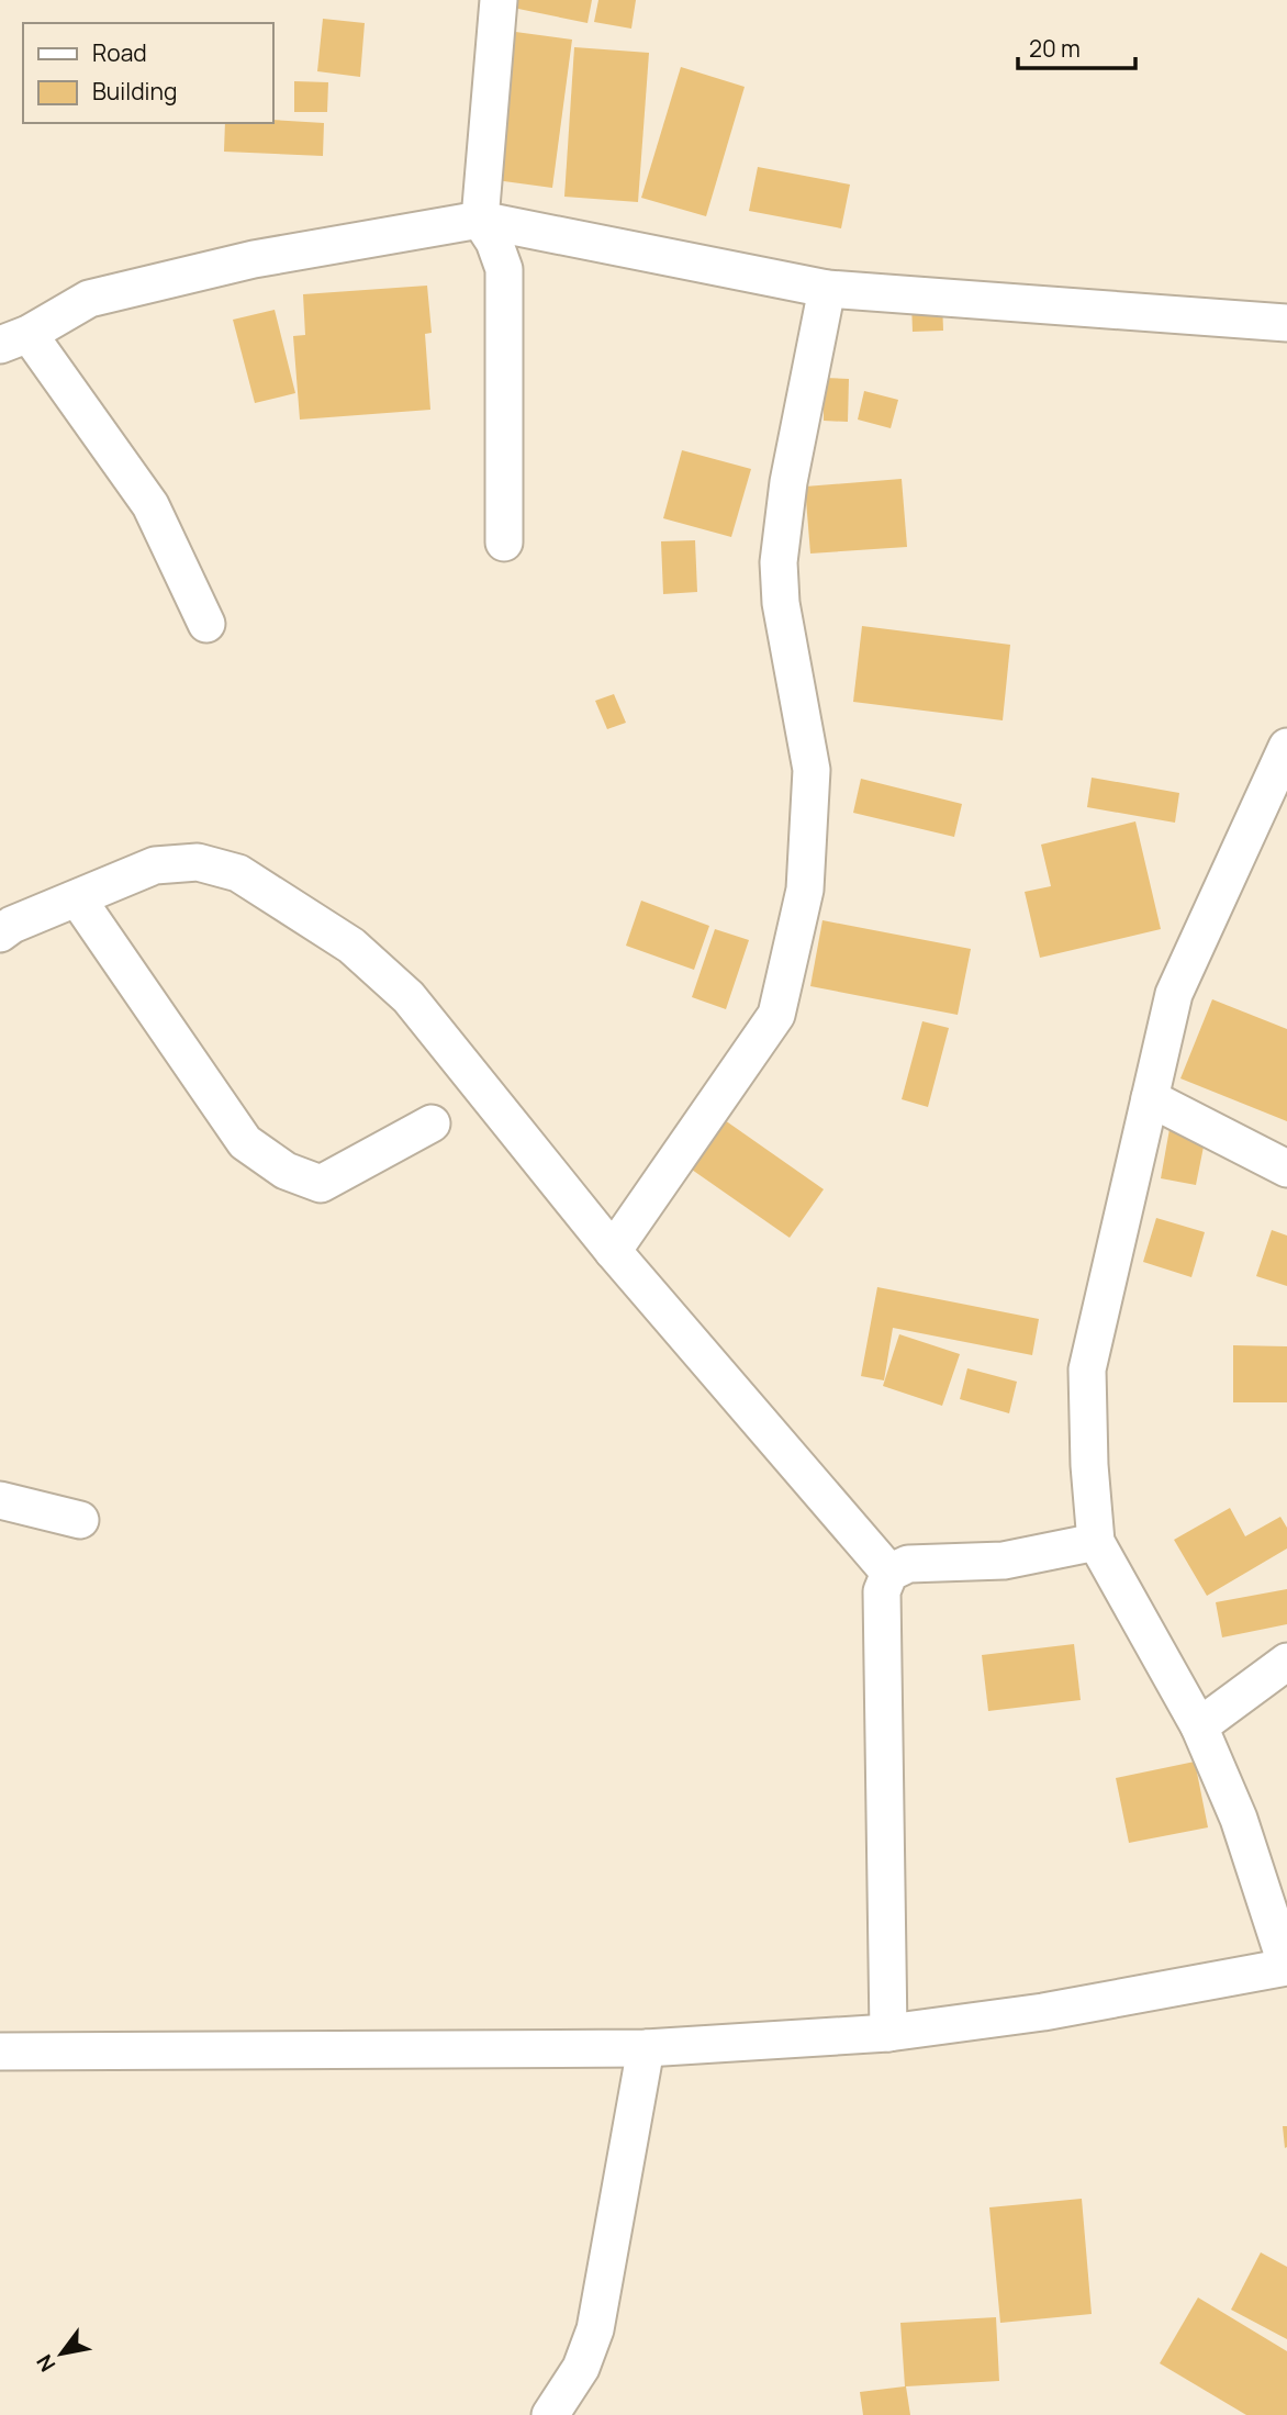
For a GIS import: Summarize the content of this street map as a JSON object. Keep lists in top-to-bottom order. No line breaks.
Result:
{"legend":["Road","Building"],"scale_bar":"20 m","north":"bottom left"}
